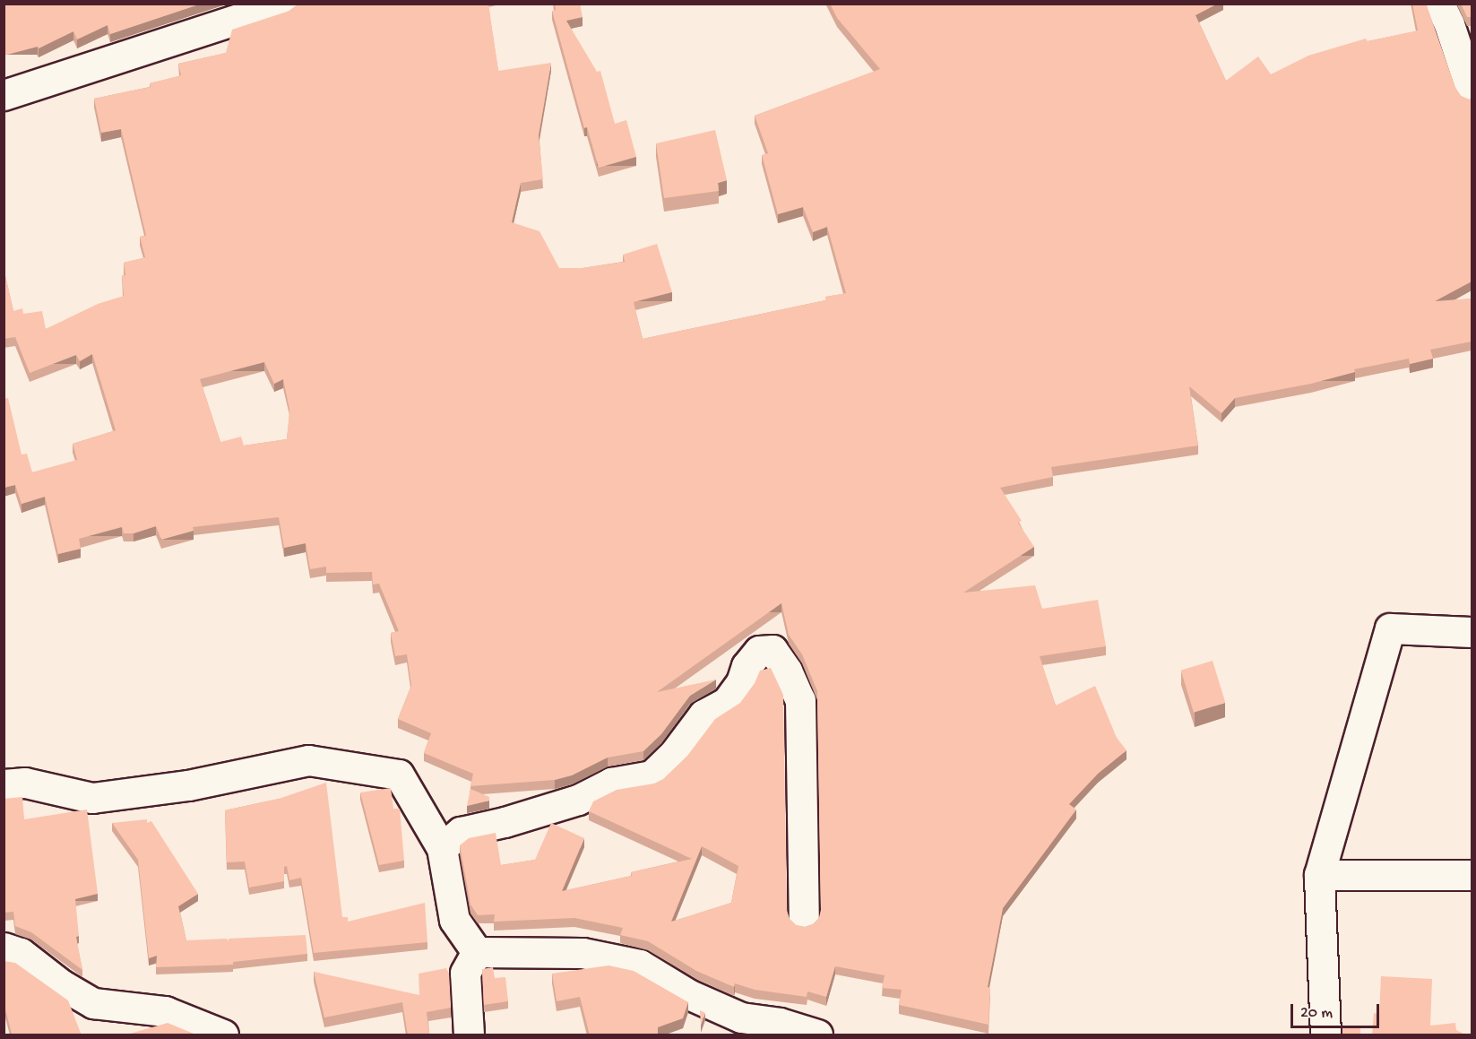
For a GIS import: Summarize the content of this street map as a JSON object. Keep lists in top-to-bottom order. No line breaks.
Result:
{"scale_bar":"20 m"}
